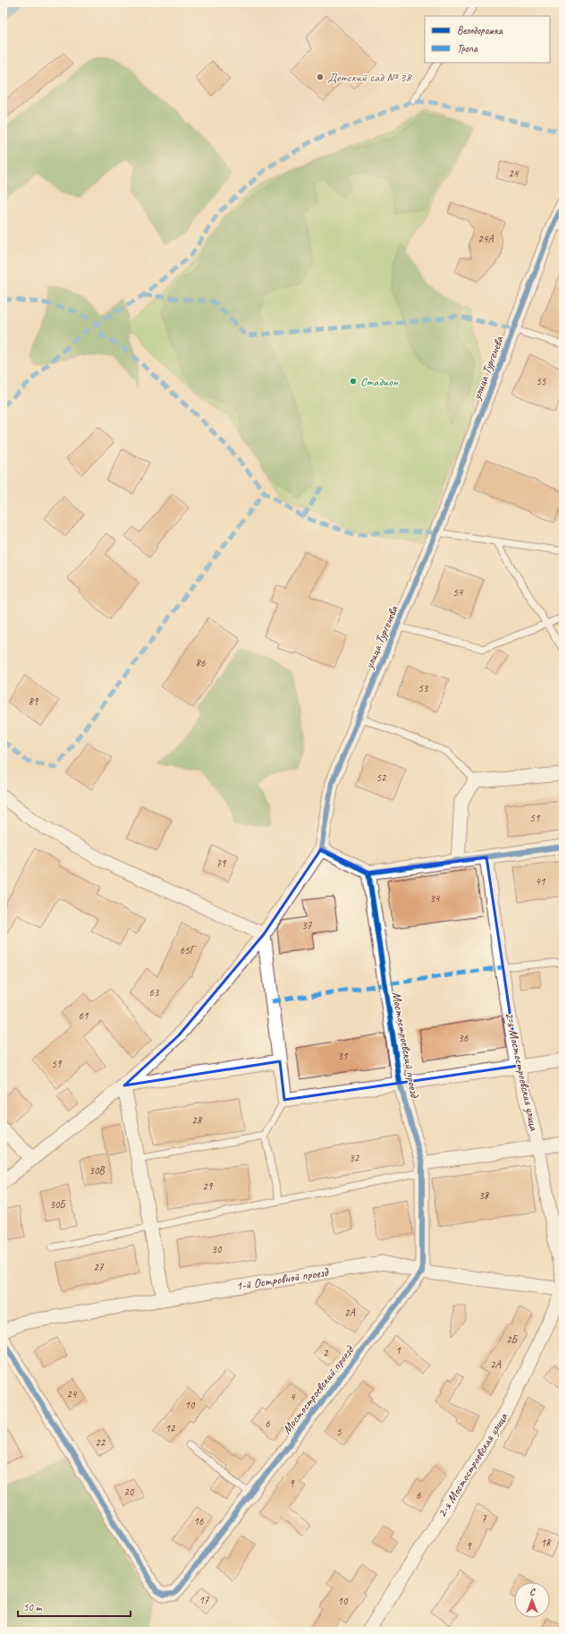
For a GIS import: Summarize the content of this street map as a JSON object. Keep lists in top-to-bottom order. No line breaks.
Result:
{"streets":{"street":["улица Тургенева","Мостостроевский проезд","2-я Мостостроевская улица","1-й Островной проезд"]},"crossings":[["Мостостроевский проезд","1-й Островной проезд"],["2-я Мостостроевская улица","1-й Островной проезд"]],"places":["Детский сад № 38","Стадион"],"house_numbers":["24","24А","55","54","86","53","89","52","51","79","41","34","37","65Г","63","61","36","31","59","28","32","30В","29","38","30Б","30","27","2А","2Б","1","2","2А","24","4","10","6","12","5","22","9","20","6","7","16","18","9","17","10"],"legend":["Велодорожка","Тропа"],"scale_bar":"50 m","north":"top"}
